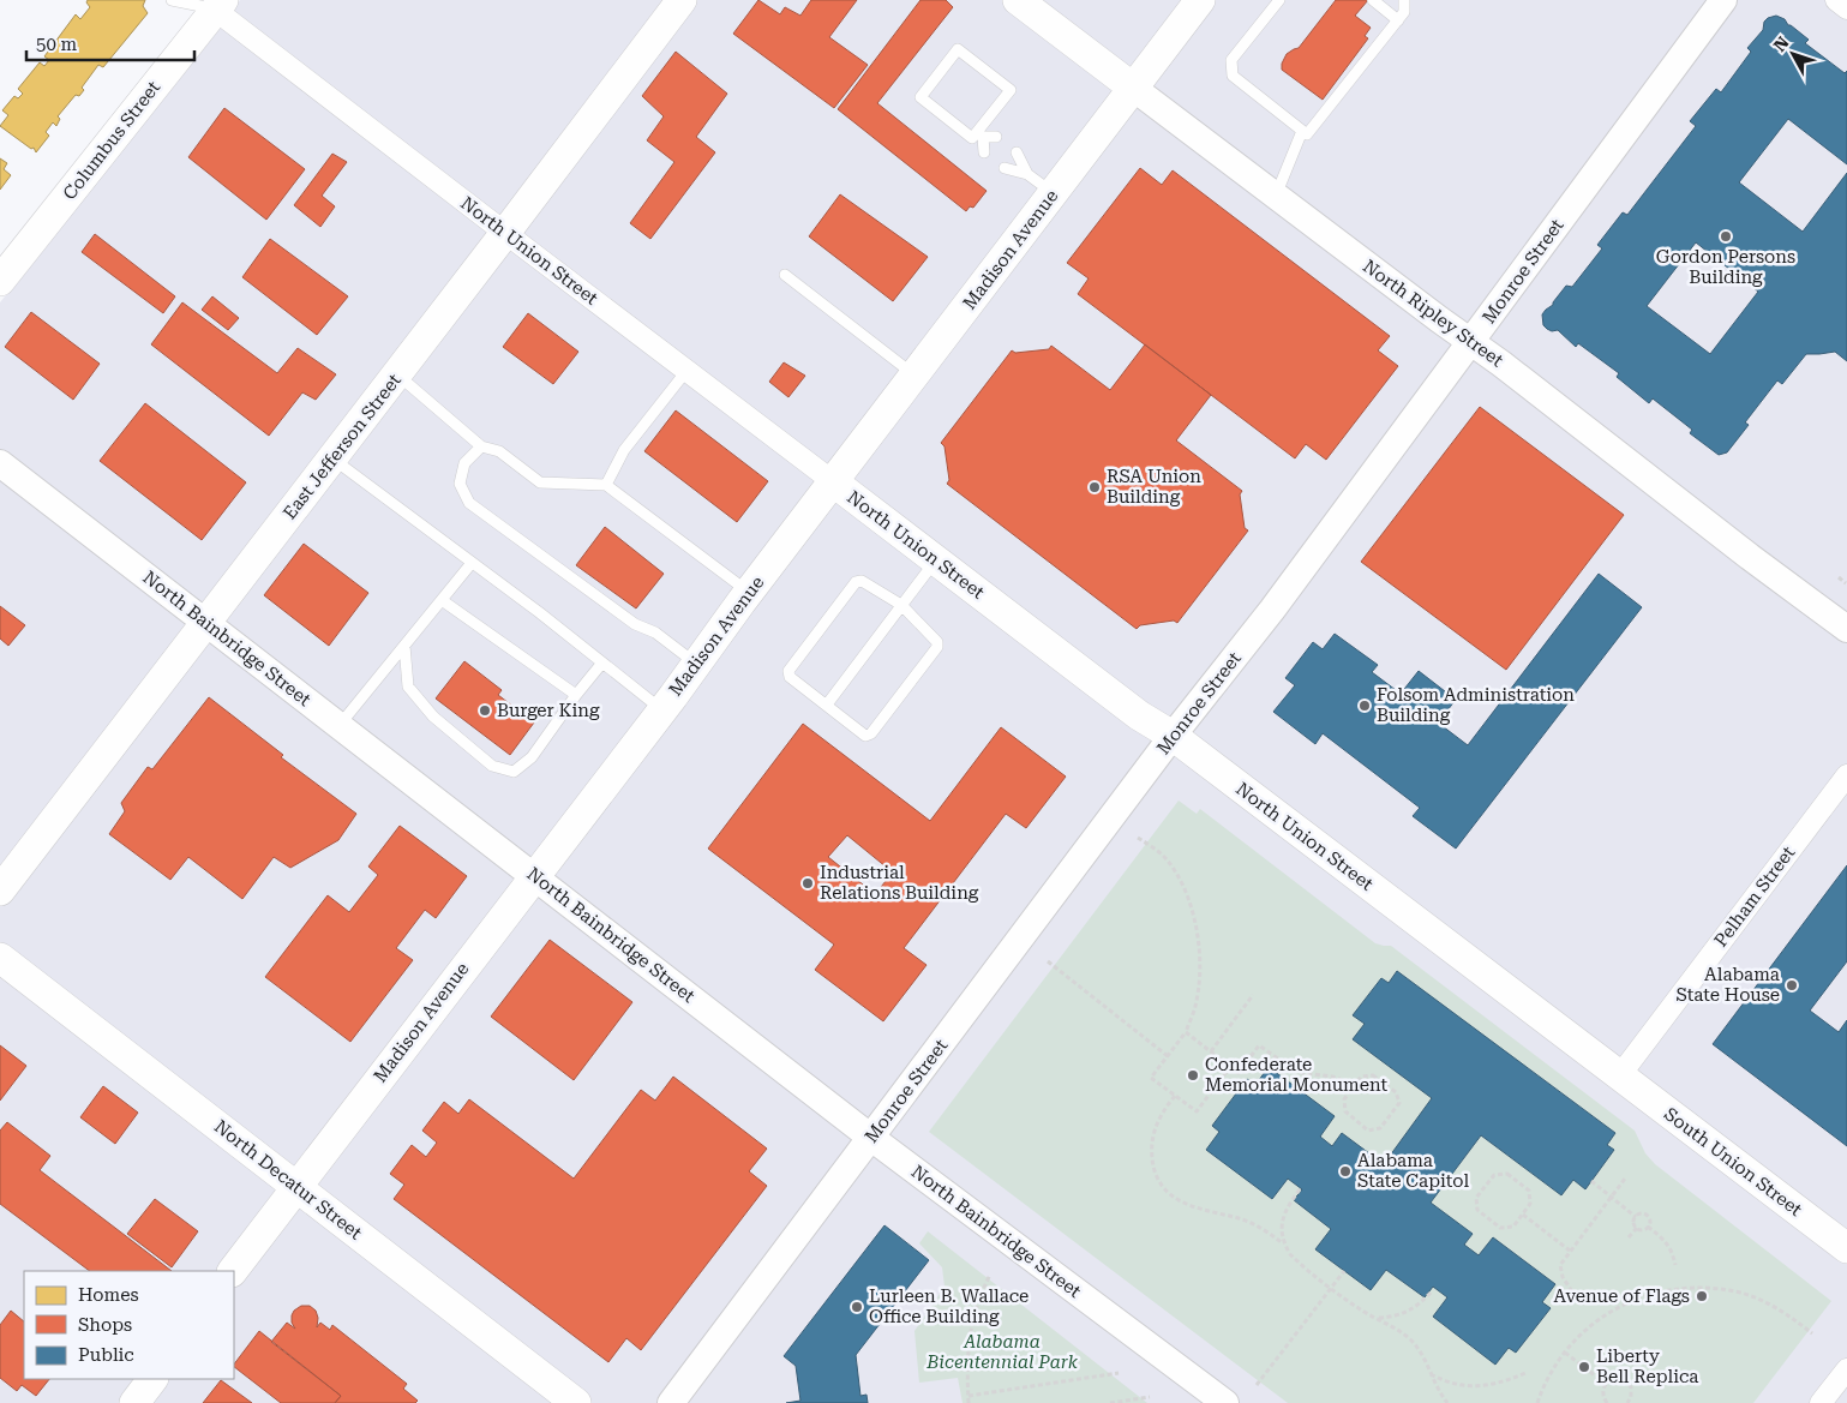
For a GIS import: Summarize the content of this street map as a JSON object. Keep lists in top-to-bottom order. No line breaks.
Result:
{"streets":{"main road":["Columbus Street","Madison Avenue","North Union Street","North Ripley Street","East Jefferson Street","South Union Street","North Decatur Street"],"street":["Monroe Street","North Bainbridge Street","Pelham Street"]},"crossings":[["Columbus Street","North Union Street"],["Madison Avenue","North Union Street"],["Madison Avenue","North Ripley Street"],["Madison Avenue","North Bainbridge Street"],["Madison Avenue","North Decatur Street"],["North Union Street","Monroe Street"],["North Union Street","East Jefferson Street"],["North Union Street","Pelham Street"],["North Union Street","South Union Street"],["Monroe Street","North Ripley Street"],["Monroe Street","North Bainbridge Street"],["East Jefferson Street","North Bainbridge Street"],["Pelham Street","South Union Street"]],"parks":["Alabama Bicentennial Park"],"places":["Gordon Persons Building","RSA Union Building","Folsom Administration Building","Burger King","Industrial Relations Building","Alabama State House","Confederate Memorial Monument","Alabama State Capitol","Avenue of Flags","Lurleen B. Wallace Office Building","Liberty Bell Replica"],"legend":["Homes","Shops","Public"],"scale_bar":"50 m","north":"top left"}
